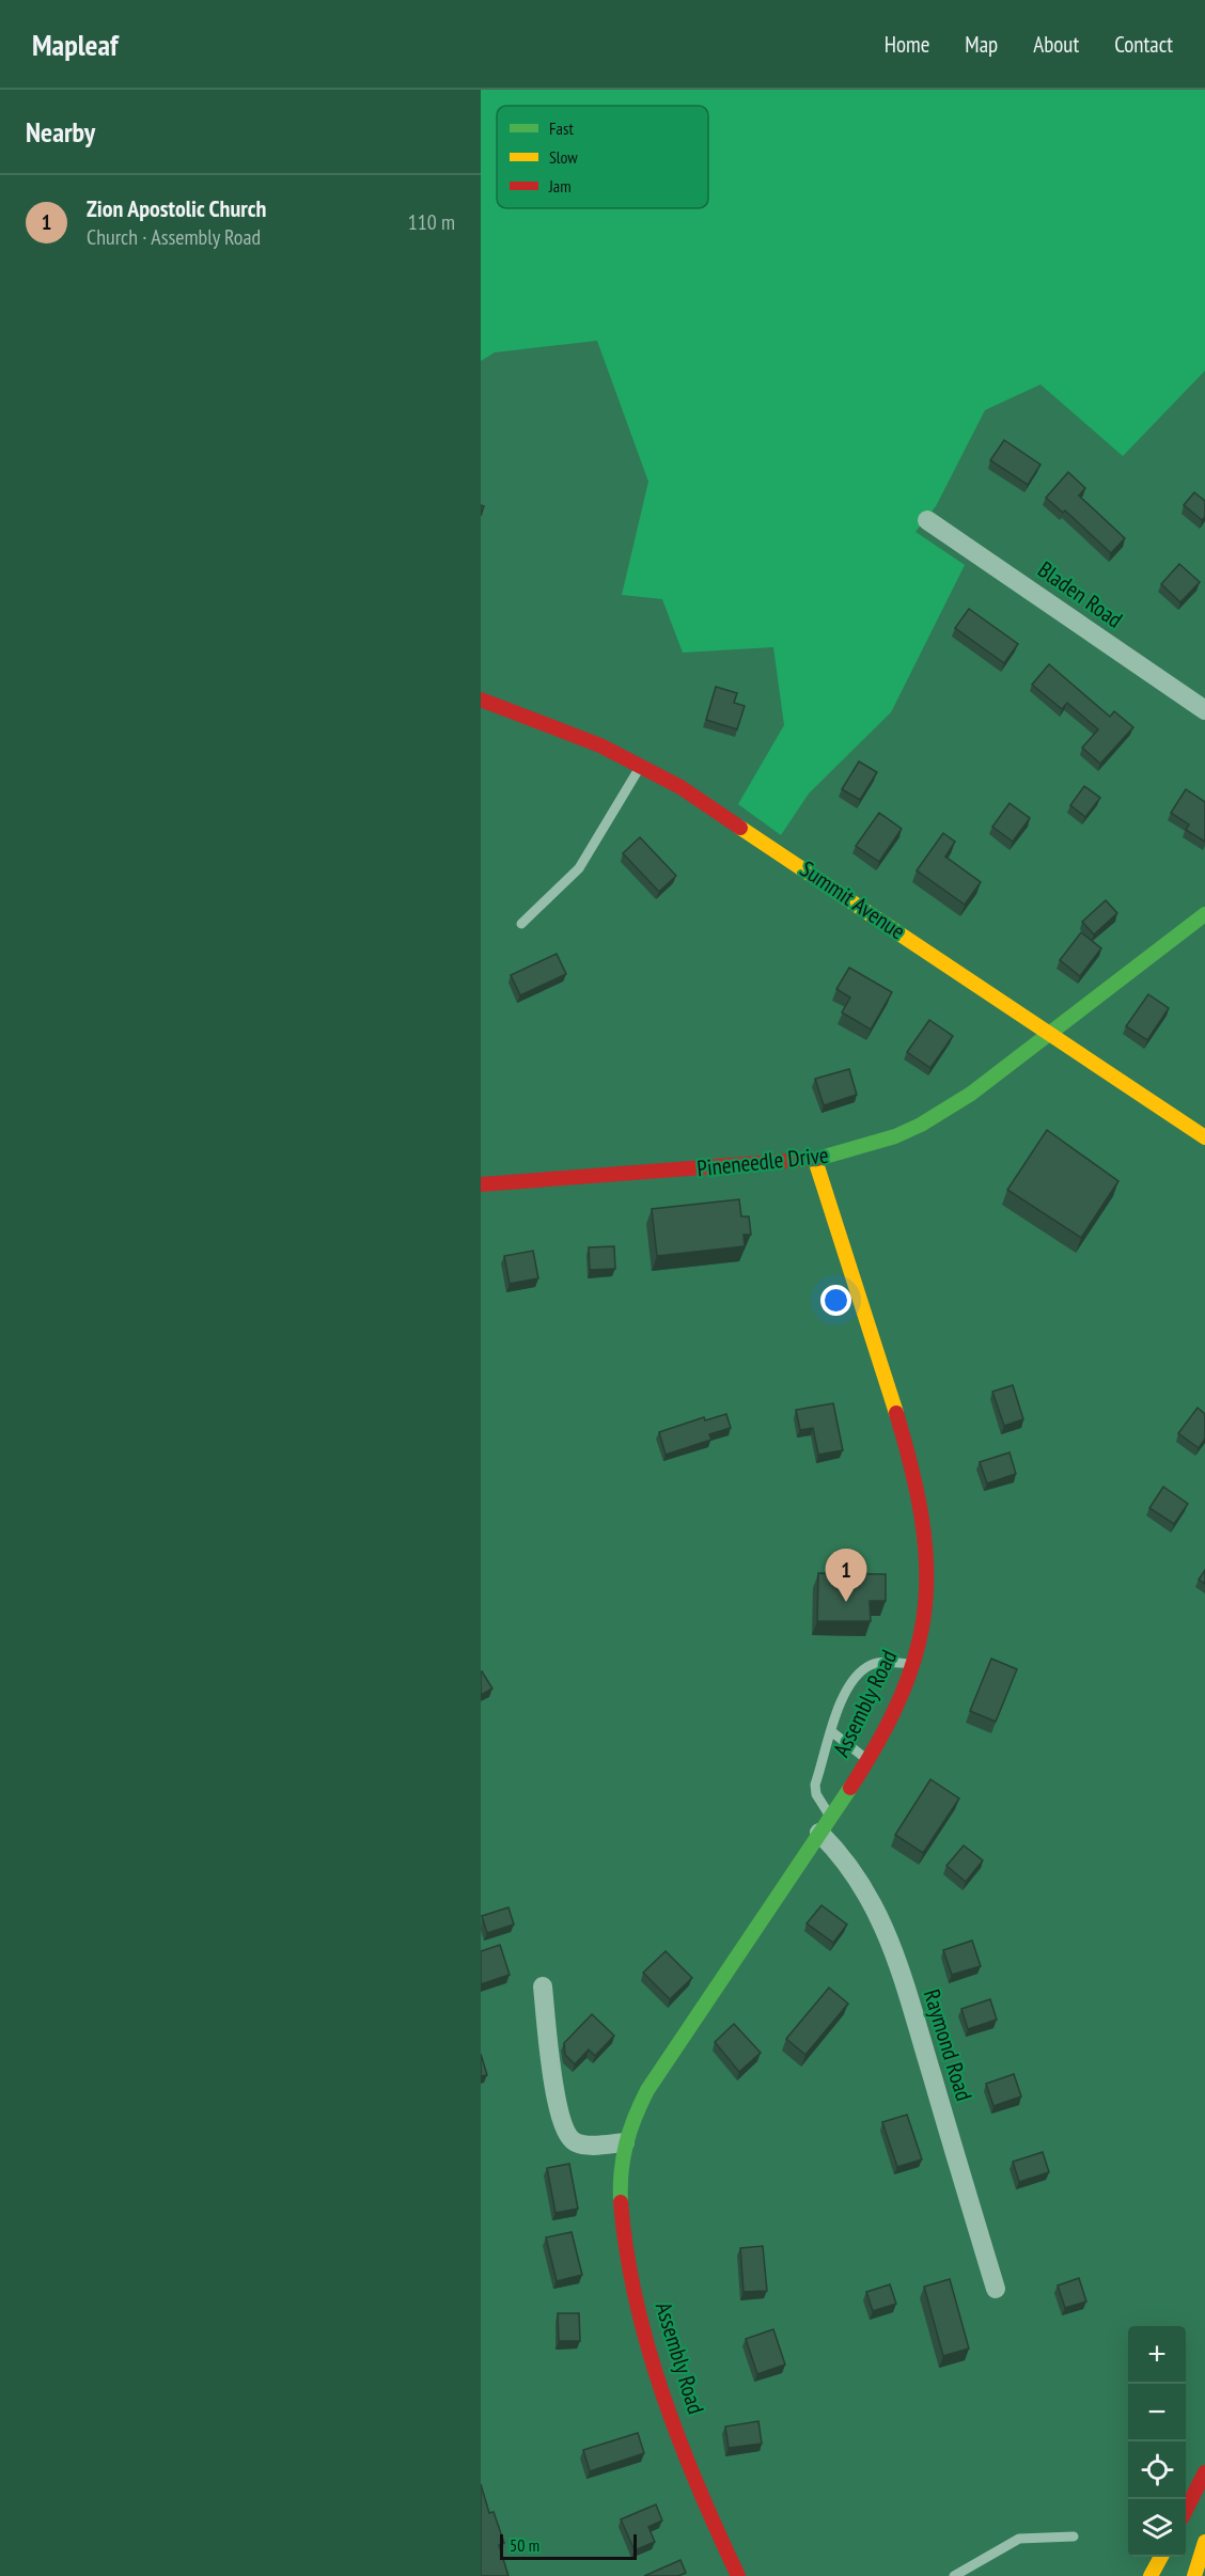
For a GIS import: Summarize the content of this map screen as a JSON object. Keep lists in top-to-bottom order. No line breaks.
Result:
{"streets":{"main road":["Summit Avenue","Pineneedle Drive","Assembly Road"],"street":["Bladen Road","Raymond Road"]},"crossings":[["Summit Avenue","Pineneedle Drive"],["Pineneedle Drive","Assembly Road"],["Assembly Road","Raymond Road"]],"legend":["Fast","Slow","Jam"],"scale_bar":"50 m","page":{"header":"Mapleaf","nav":["Home","Map","About","Contact"],"heading":"Nearby","list":[{"mark":"1","name":"Zion Apostolic Church","note":"Church · Assembly Road","value":"110 m"}],"pins":"1","map_buttons":["+","−"],"scale":"50 m"}}
